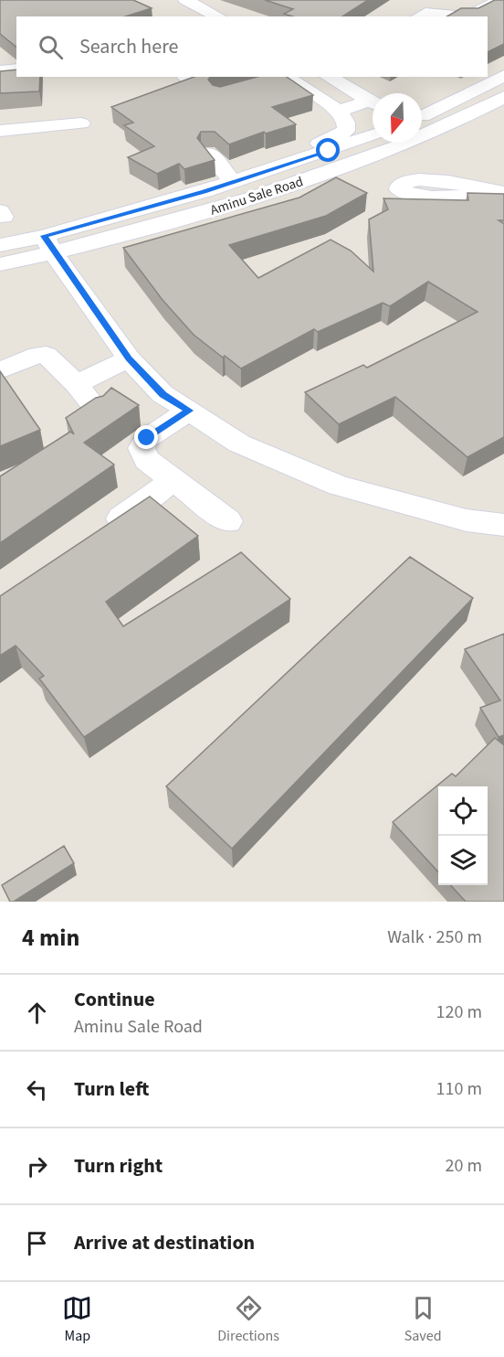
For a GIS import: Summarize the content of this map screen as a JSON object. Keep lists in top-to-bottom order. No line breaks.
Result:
{"streets":{"street":["Aminu Sale Road"]},"north":"bottom","page":{"search":"Search here","heading":["4 min","Walk · 250 m"],"list":[["Continue","Aminu Sale Road","120 m"],["Turn left","110 m"],["Turn right","20 m"],"Arrive at destination"],"nav":["Map","Directions","Saved"]}}
